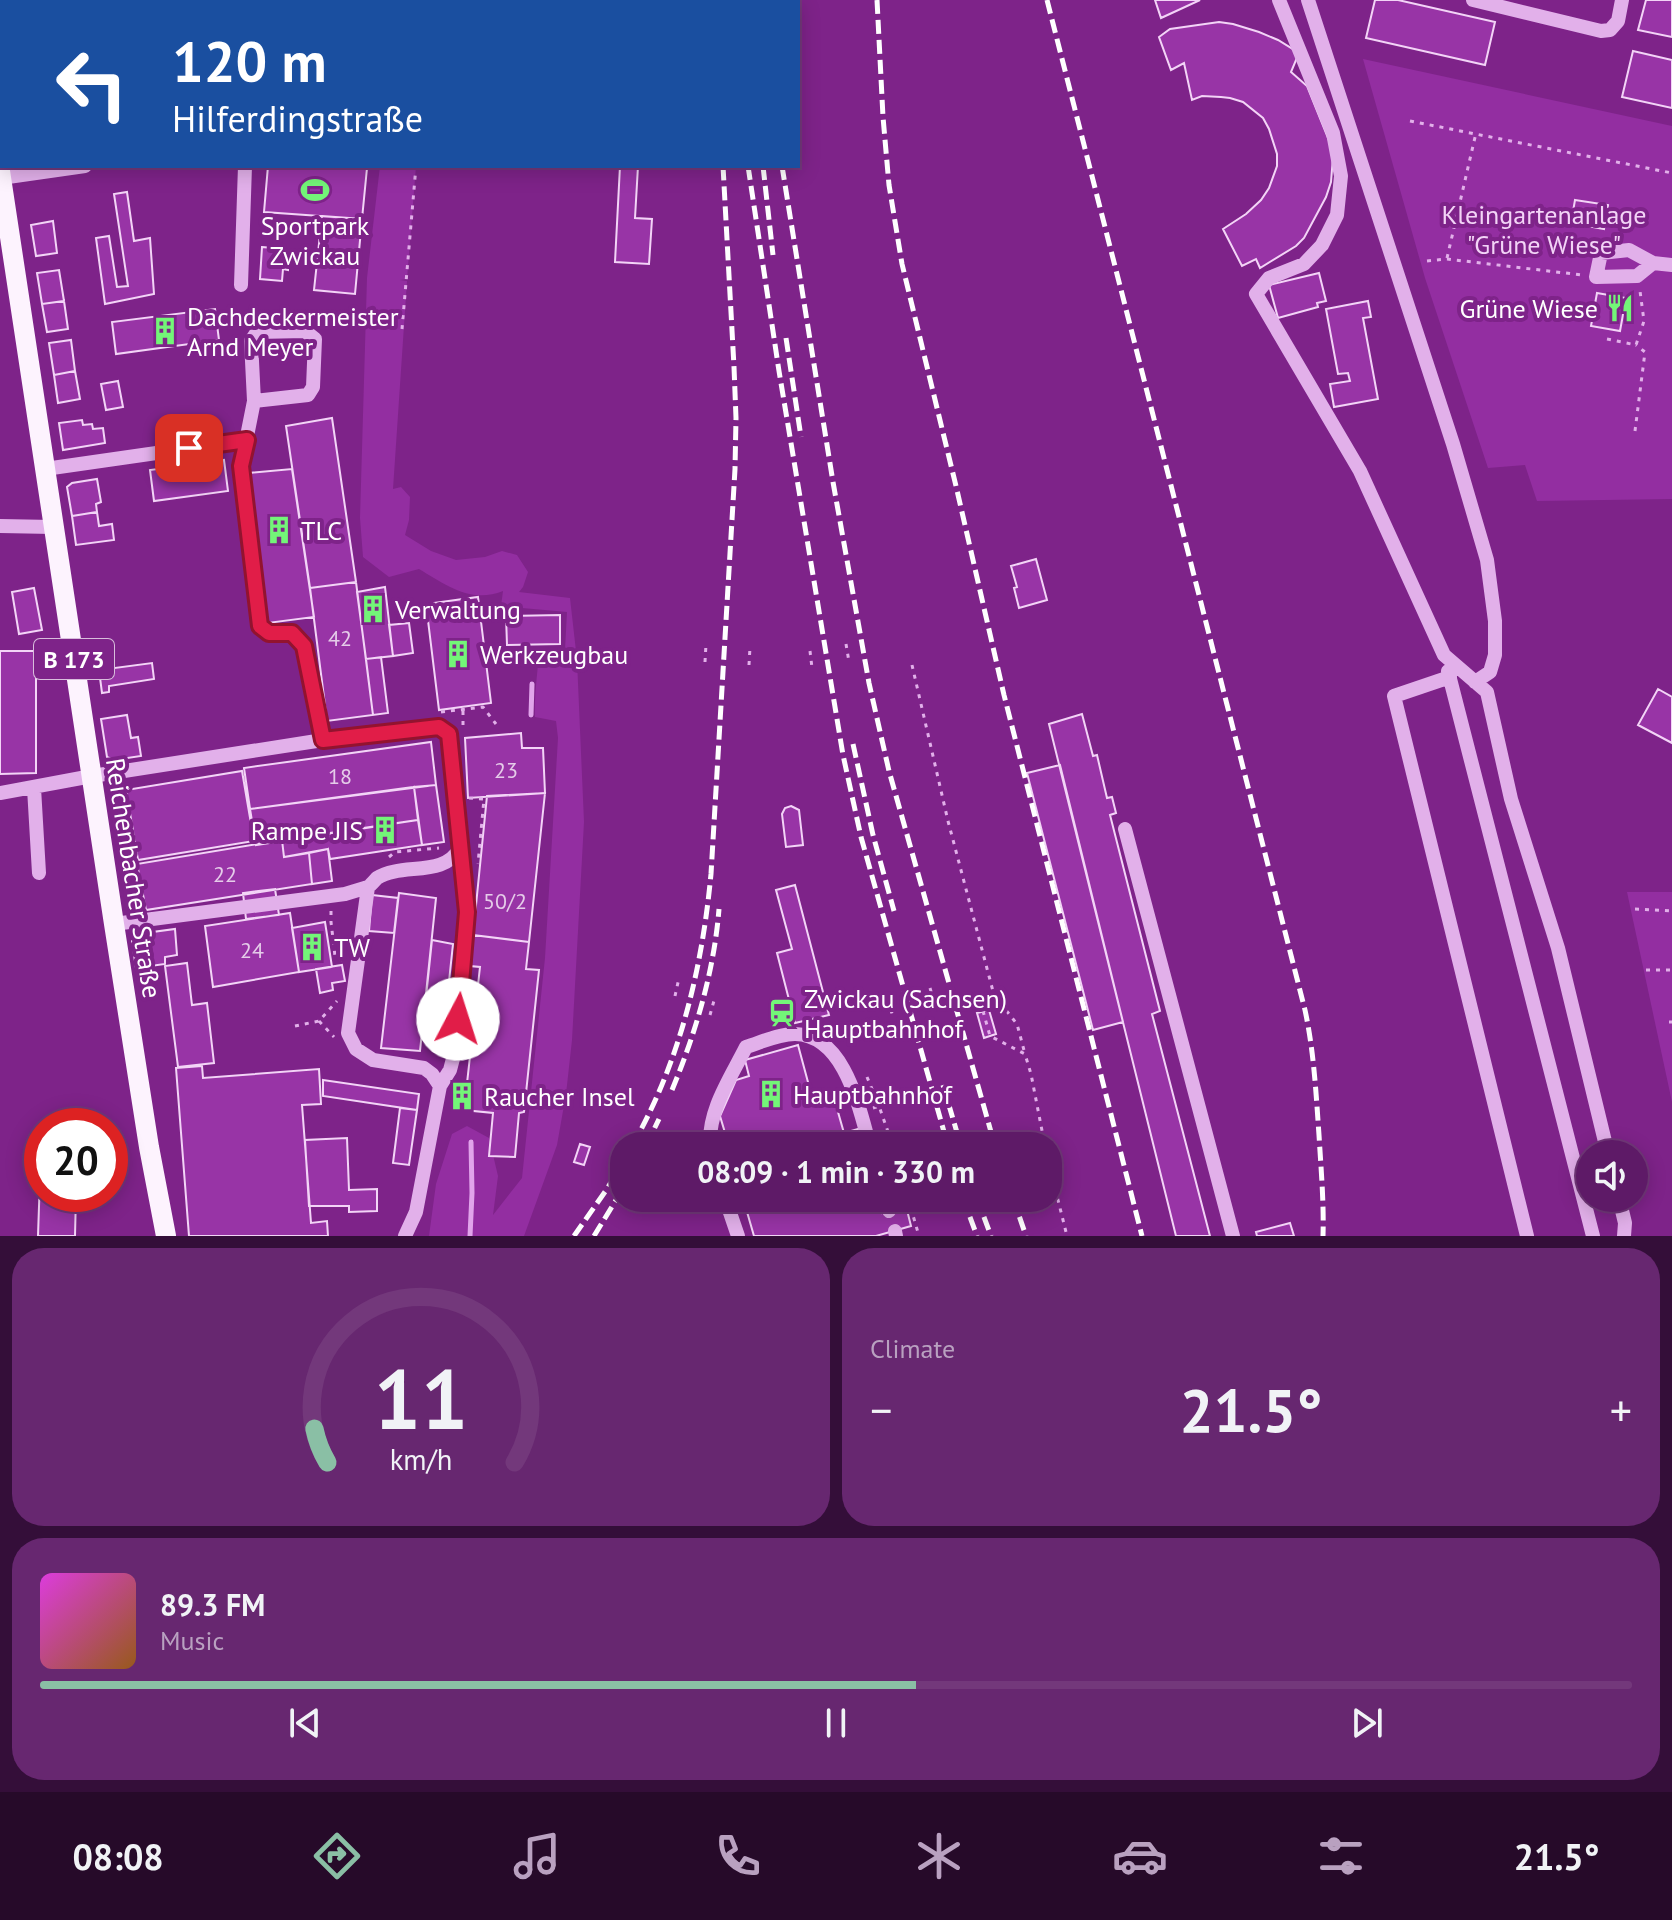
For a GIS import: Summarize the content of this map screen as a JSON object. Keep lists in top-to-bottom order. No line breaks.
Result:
{"streets":{"main road":["B 173","Reichenbacher Straße"]},"parks":["Kleingartenanlage \"Grüne Wiese\""],"places":{"sports":["Sportpark Zwickau"],"restaurant":["Grüne Wiese"],"building":["Dachdeckermeister Arnd Meyer","TLC","Verwaltung","Werkzeugbau","Rampe JIS","TW","Hauptbahnhof","Raucher Insel"],"station":["Zwickau (Sachsen) Hauptbahnhof"]},"house_numbers":["42","23","18","22","50/2","24"],"page":{"turn":["120 m","Hilferdingstraße"],"limit":"20","trip":"08:09 · 1 min · 330 m","tile":"Climate","heat":["−","21.5°","+"],"song":["89.3 FM","Music"],"tabs":["08:08","21.5°"],"gauge":["11","km/h"]}}
